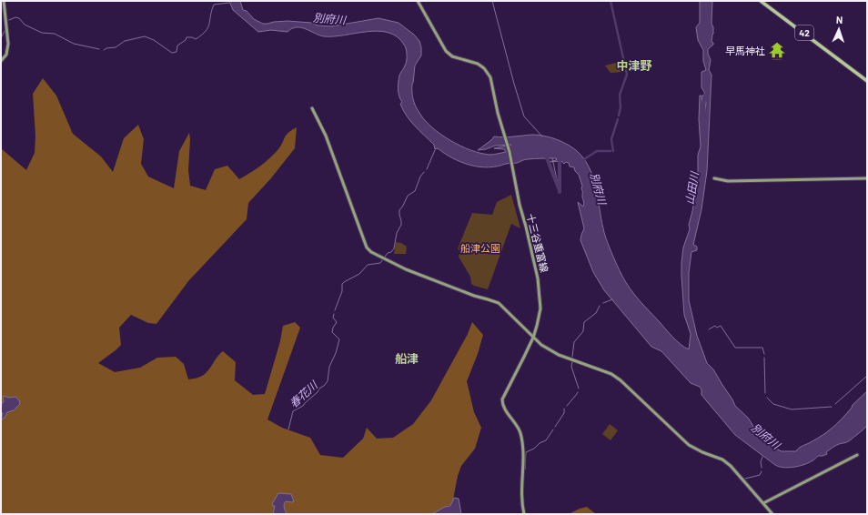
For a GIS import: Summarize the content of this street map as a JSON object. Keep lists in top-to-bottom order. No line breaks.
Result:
{"streets":{"main road":["42"],"street":["十三谷重富線"]},"districts":["中津野","船津"],"water":["別府川","山田川","春花川"],"parks":["船津公園"],"places":{"temple":["早馬神社"]},"north":"top"}
